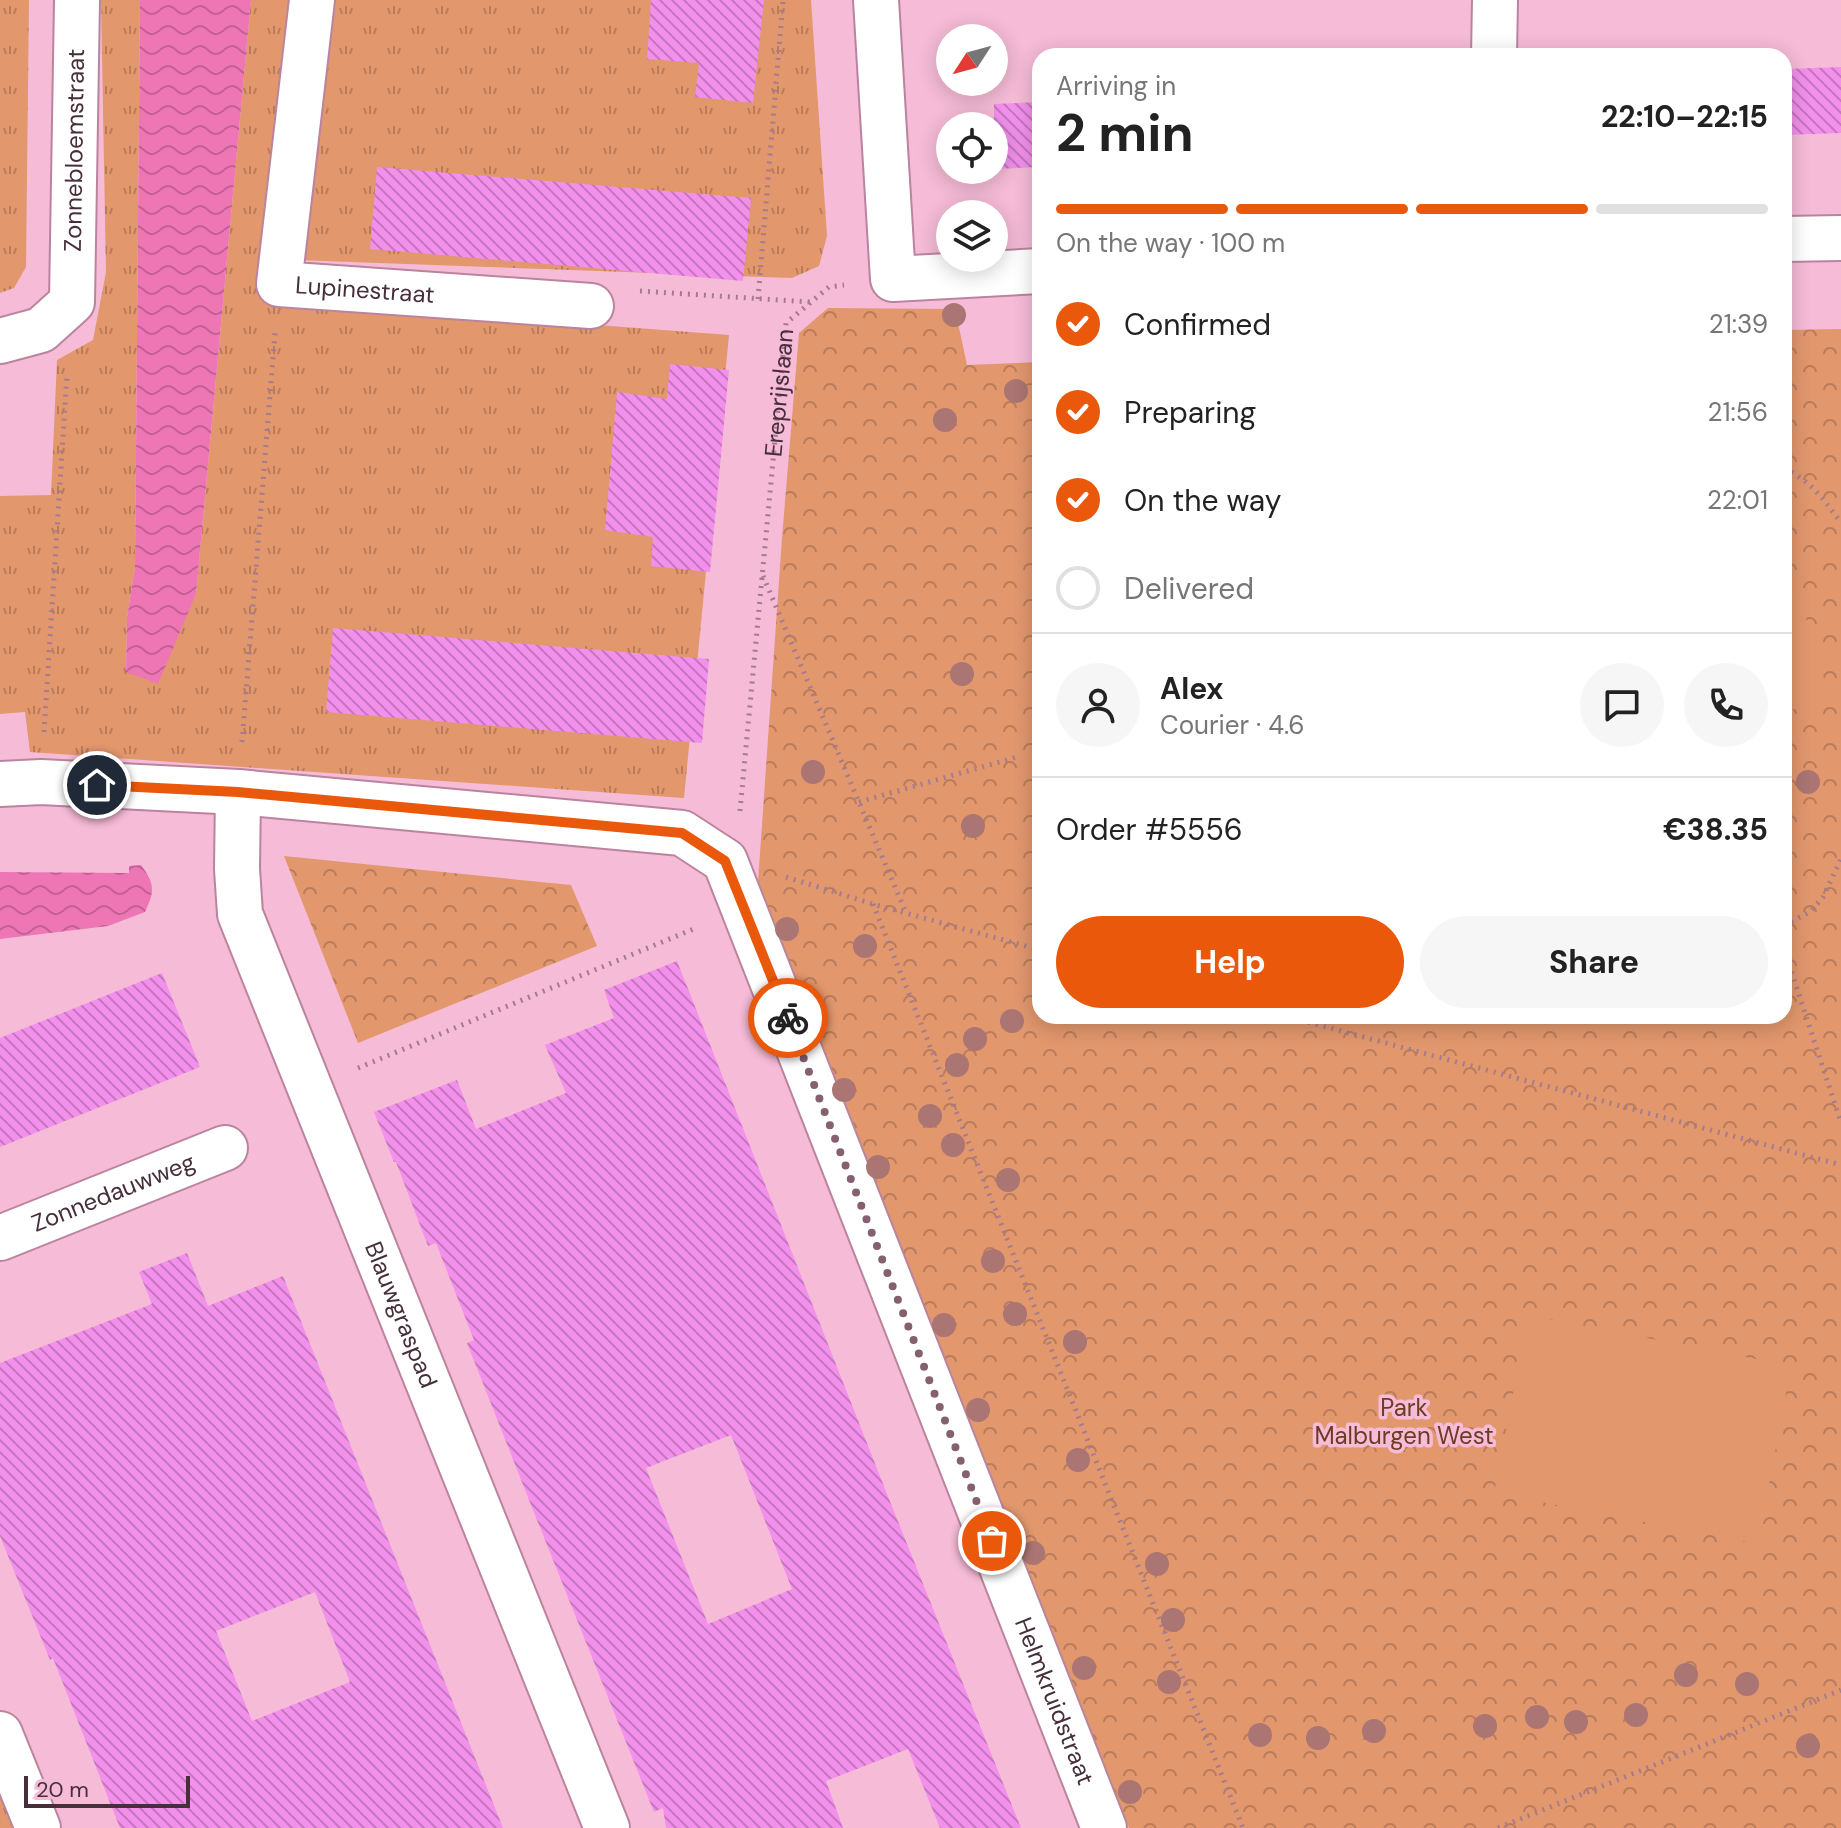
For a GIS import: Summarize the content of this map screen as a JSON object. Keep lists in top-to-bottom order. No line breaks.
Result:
{"streets":{"street":["Zonnebloemstraat","Lupinestraat","Zonnedauwweg","Blauwgraspad","Helmkruidstraat"],"path":["Ereprijslaan"]},"crossings":[["Ereprijslaan","Helmkruidstraat"]],"parks":["Park Malburgen West"],"scale_bar":"20 m","north":"bottom left","page":{"heading":["2 min","Arriving in","22:10–22:15"],"panel":["Alex","Courier · 4.6","Order #5556","€38.35"],"bar":"On the way · 100 m","list":[["Confirmed","21:39"],["Preparing","21:56"],["On the way","22:01"],"Delivered"],"buttons":["Help","Share"],"scale":"20 m"}}
